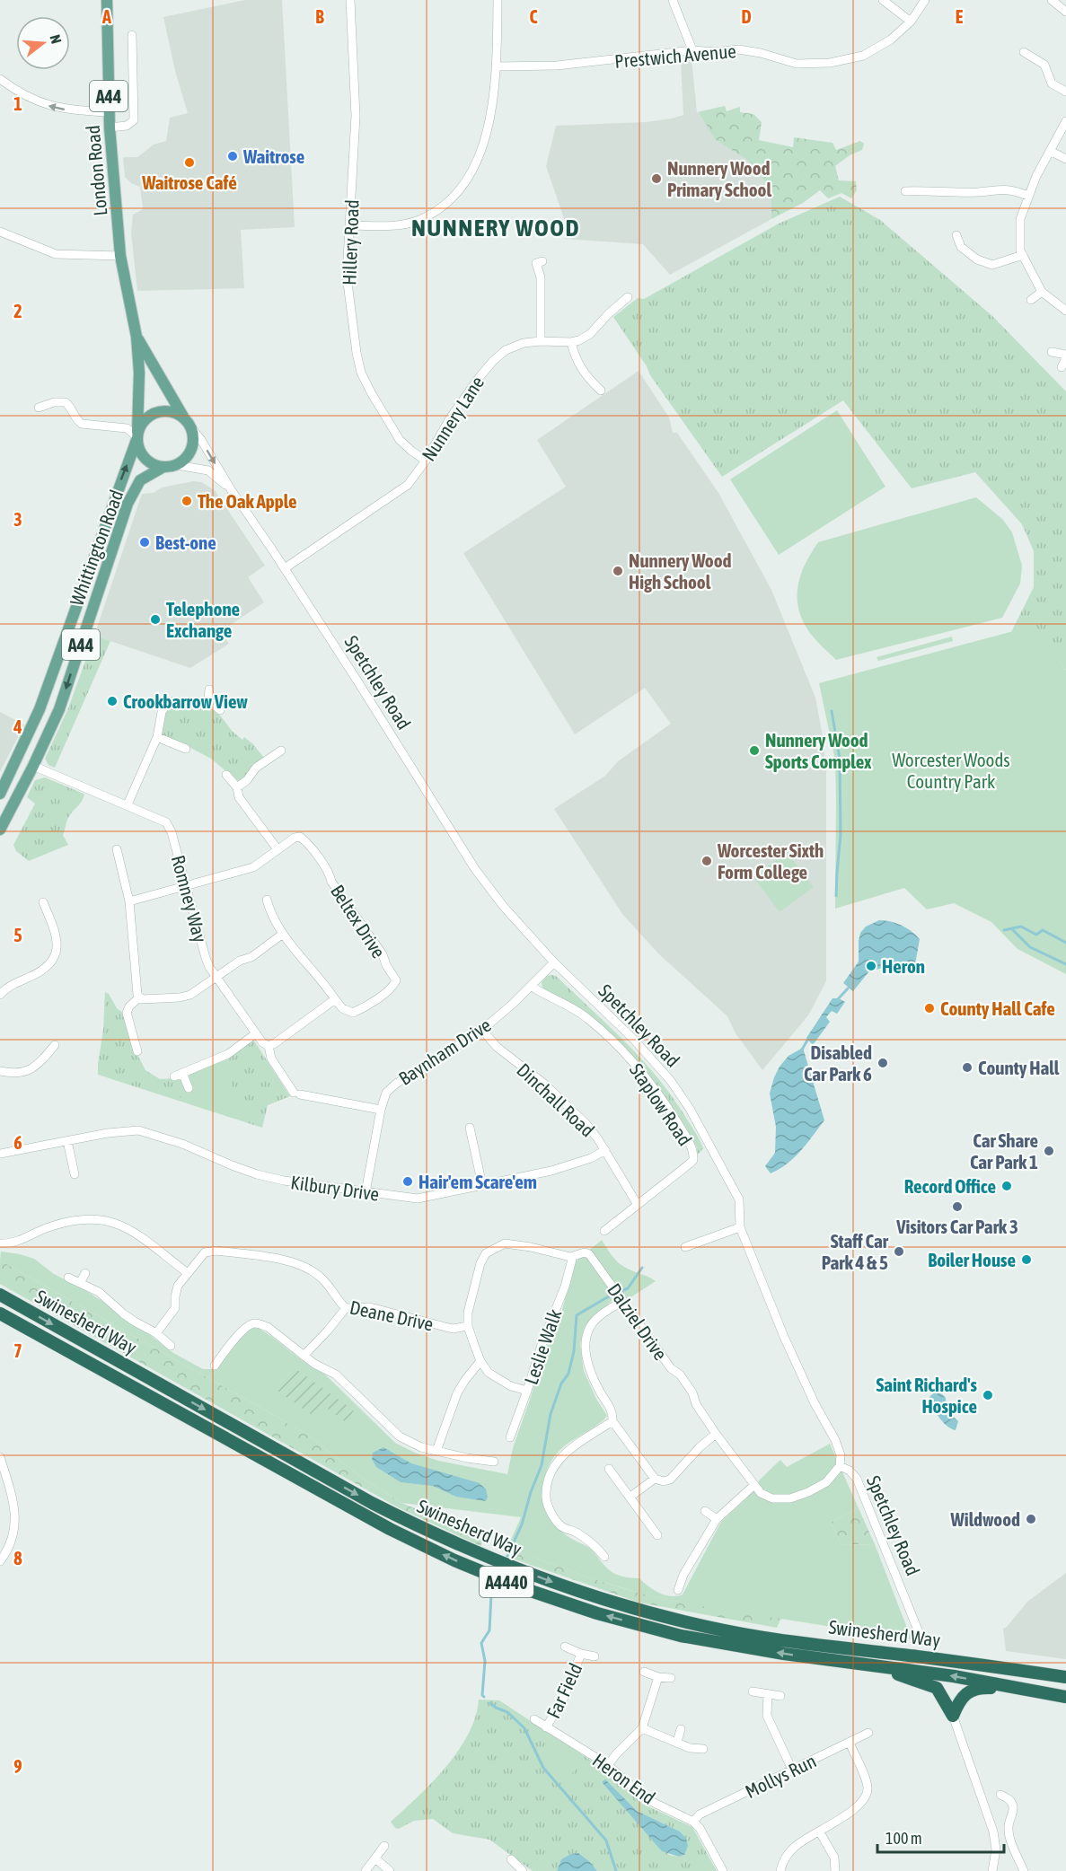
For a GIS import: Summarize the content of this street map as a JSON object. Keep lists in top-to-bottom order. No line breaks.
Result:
{"streets":{"highway":["Swinesherd Way","A4440"],"main road":["A44","London Road","Whittington Road","Spetchley Road"],"street":["Prestwich Avenue","Hillery Road","Nunnery Lane","Romney Way","Beltex Drive","Baynham Drive","Dinchall Road","Staplow Road","Kilbury Drive","Deane Drive","Dalziel Drive","Leslie Walk","Far Field","Mollys Run","Heron End"]},"crossings":[["A44","London Road"],["A44","Whittington Road"],["A44","Spetchley Road"],["London Road","Whittington Road"],["London Road","Spetchley Road"],["Hillery Road","Nunnery Lane"],["Nunnery Lane","Spetchley Road"],["Whittington Road","Spetchley Road"],["Whittington Road","Romney Way"],["Spetchley Road","Baynham Drive"],["Spetchley Road","Dalziel Drive"],["Romney Way","Beltex Drive"],["Romney Way","Baynham Drive"],["Baynham Drive","Dinchall Road"],["Baynham Drive","Staplow Road"],["Baynham Drive","Kilbury Drive"],["Dinchall Road","Staplow Road"],["Dinchall Road","Kilbury Drive"],["Deane Drive","Dalziel Drive"],["Dalziel Drive","Leslie Walk"],["Far Field","Heron End"],["Mollys Run","Heron End"]],"districts":["NUNNERY WOOD"],"parks":["Worcester Woods Country Park"],"places":["Waitrose","Waitrose Café","Nunnery Wood Primary School","The Oak Apple","Best-one","Nunnery Wood High School","Telephone Exchange","Crookbarrow View","Nunnery Wood Sports Complex","Worcester Sixth Form College","Heron","County Hall Cafe","Disabled Car Park 6","County Hall","Car Share Car Park 1","Hair'em Scare'em","Record Office","Visitors Car Park 3","Staff Car Park 4 & 5","Boiler House","Saint Richard's Hospice","Wildwood"],"scale_bar":"100 m","north":"right","grid":{"columns":["A","B","C","D","E"],"rows":["1","2","3","4","5","6","7","8","9"]}}
